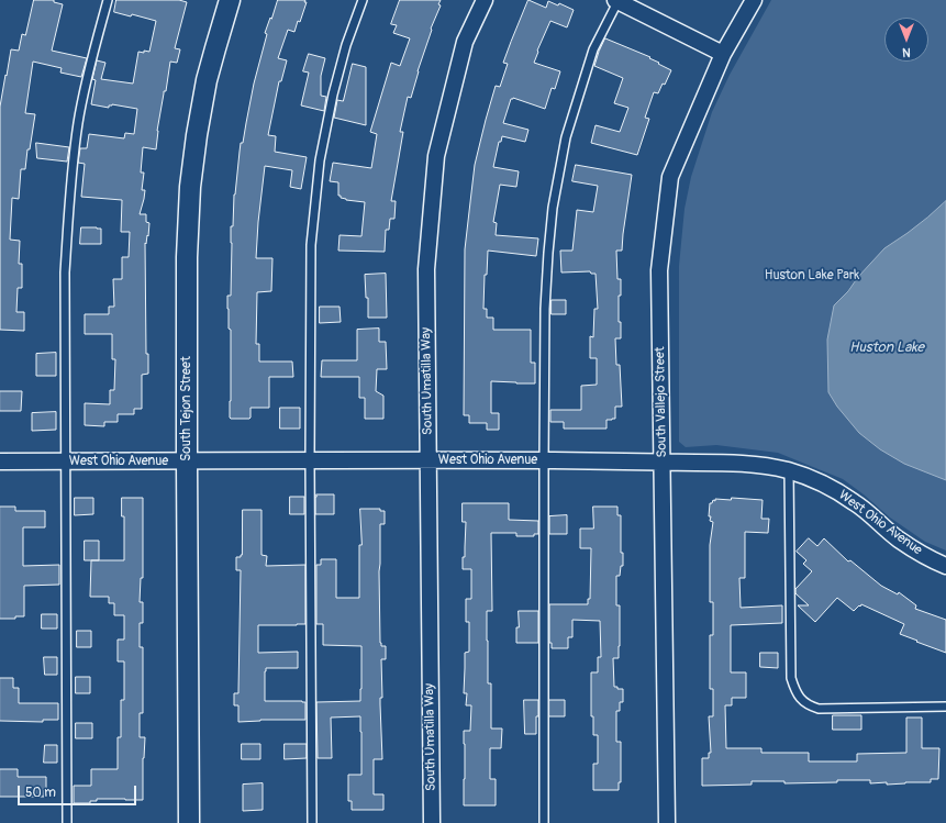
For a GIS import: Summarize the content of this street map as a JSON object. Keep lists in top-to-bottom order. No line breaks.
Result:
{"streets":{"street":["South Umatilla Way","South Vallejo Street","South Tejon Street","West Ohio Avenue"]},"crossings":[["South Umatilla Way","West Ohio Avenue"],["South Vallejo Street","West Ohio Avenue"],["South Tejon Street","West Ohio Avenue"]],"water":["Huston Lake"],"parks":["Huston Lake Park"],"scale_bar":"50 m","north":"bottom"}
